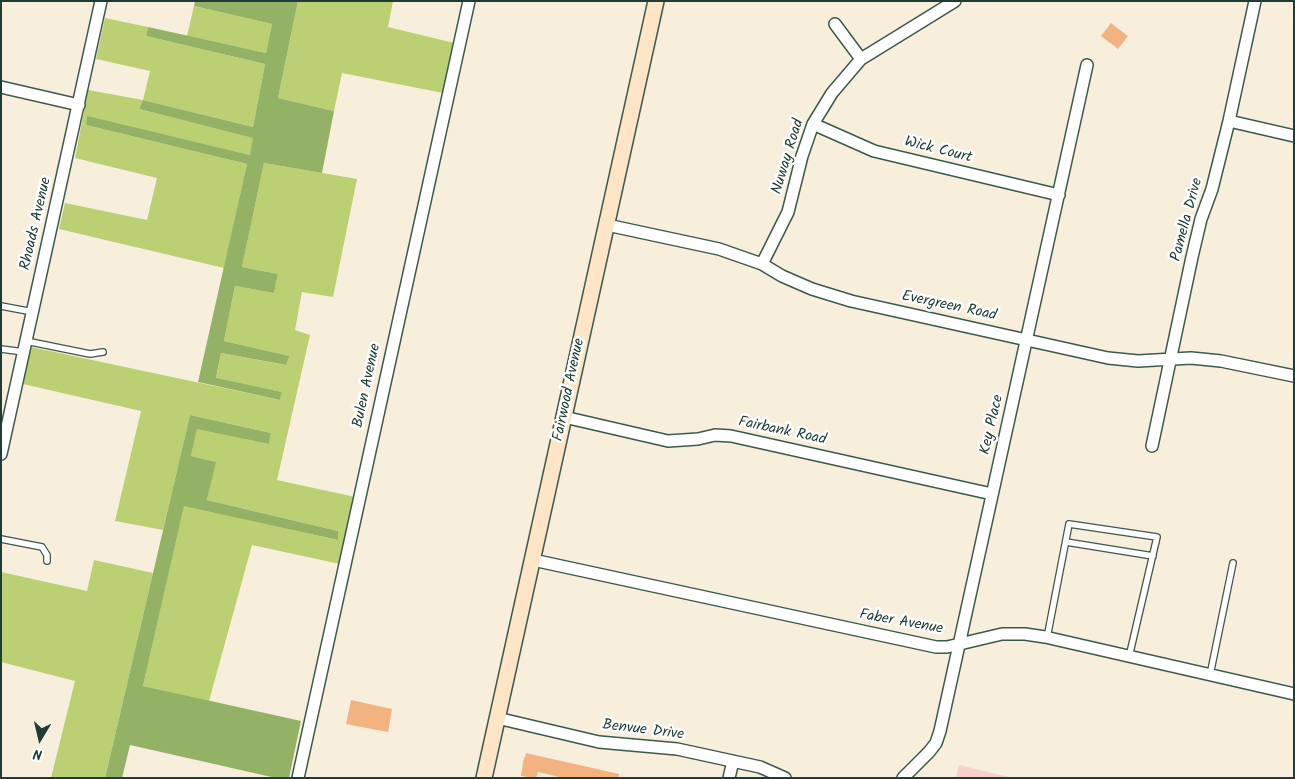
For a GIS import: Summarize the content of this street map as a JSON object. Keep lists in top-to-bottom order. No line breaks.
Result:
{"streets":{"street":["Wick Court","Nuway Road","Pamella Drive","Rhoads Avenue","Evergreen Road","Bulen Avenue","Fairwood Avenue","Key Place","Fairbank Road","Faber Avenue","Benvue Drive"]},"crossings":[["Wick Court","Nuway Road"],["Wick Court","Key Place"],["Nuway Road","Evergreen Road"],["Pamella Drive","Evergreen Road"],["Evergreen Road","Fairwood Avenue"],["Evergreen Road","Key Place"],["Fairwood Avenue","Fairbank Road"],["Fairwood Avenue","Faber Avenue"],["Fairwood Avenue","Benvue Drive"],["Key Place","Fairbank Road"],["Key Place","Faber Avenue"]],"north":"bottom"}
